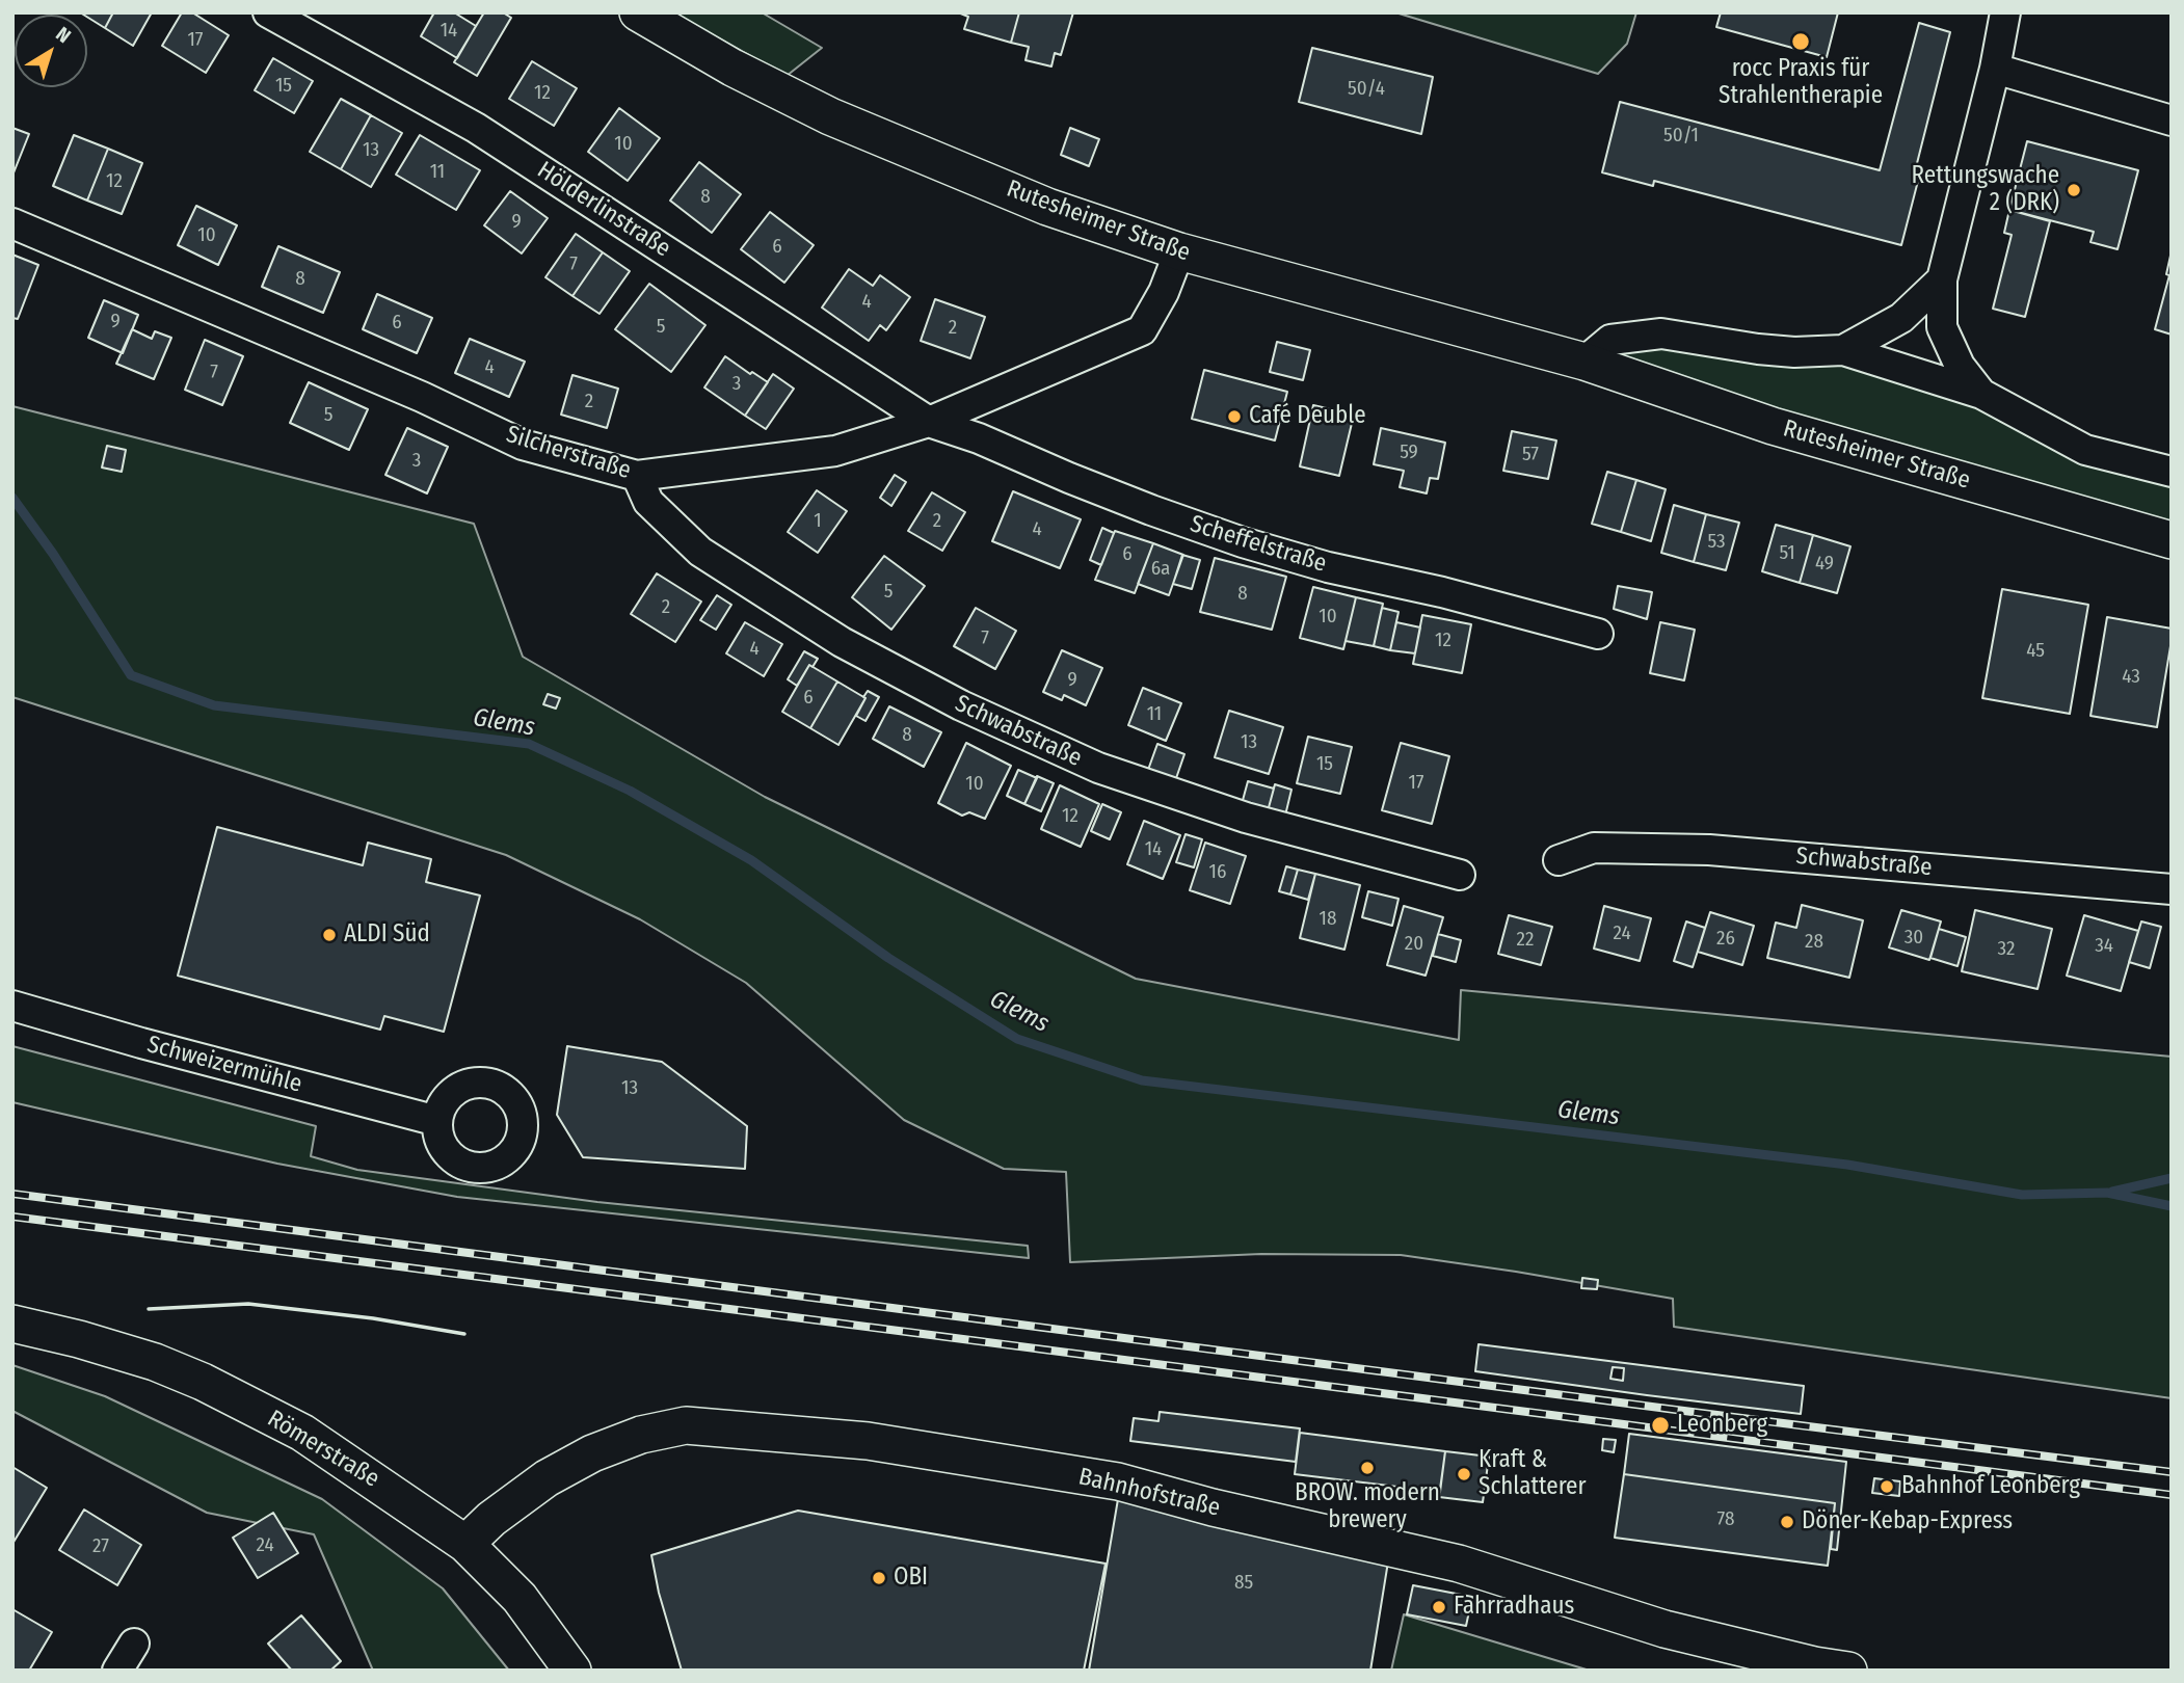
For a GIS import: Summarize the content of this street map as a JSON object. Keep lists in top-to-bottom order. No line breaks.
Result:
{"streets":{"street":["Hölderlinstraße","Rutesheimer Straße","Silcherstraße","Scheffelstraße","Schwabstraße","Schweizermühle","Römerstraße","Bahnhofstraße"]},"crossings":[["Hölderlinstraße","Silcherstraße"],["Hölderlinstraße","Scheffelstraße"],["Rutesheimer Straße","Silcherstraße"],["Silcherstraße","Scheffelstraße"],["Silcherstraße","Schwabstraße"],["Römerstraße","Bahnhofstraße"]],"water":["Glems"],"places":["rocc Praxis für Strahlentherapie","Rettungswache 2 (DRK)","Café Deuble","ALDI Süd","Leonberg","BROW. modern brewery","Kraft & Schlatterer","Bahnhof Leonberg","Döner-Kebap-Express","OBI","Fahrradhaus"],"house_numbers":["14","17","15","50/4","12","50/1","10","13","11","12","8","9","10","6","7","8","4","9","6","5","2","4","7","3","2","5","59","57","3","1","2","4","53","51","6","49","6a","5","8","2","10","7","12","4","45","43","9","6","11","8","13","15","17","10","12","14","16","18","24","30","26","22","28","20","34","32","13","78","24","27","85"],"north":"top right"}
